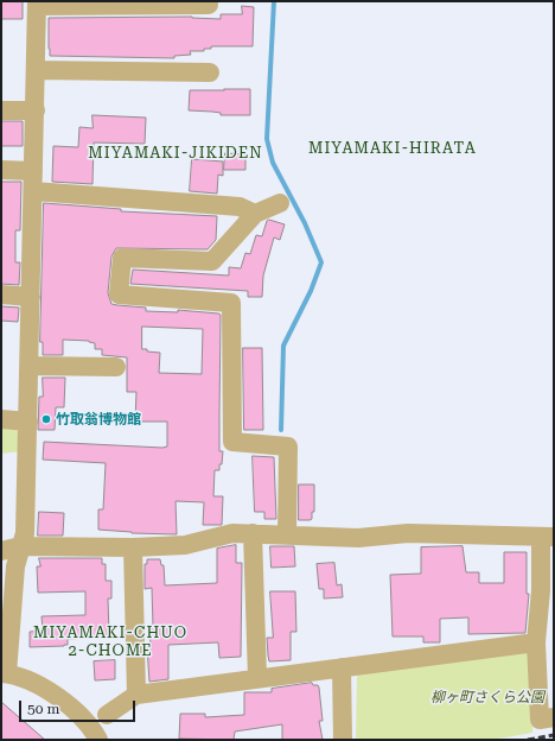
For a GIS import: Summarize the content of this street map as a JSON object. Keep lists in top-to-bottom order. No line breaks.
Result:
{"districts":["MIYAMAKI-HIRATA","MIYAMAKI-JIKIDEN","MIYAMAKI-CHUO 2-CHOME"],"parks":["柳ヶ町さくら公園"],"places":["竹取翁博物館"],"scale_bar":"50 m"}
